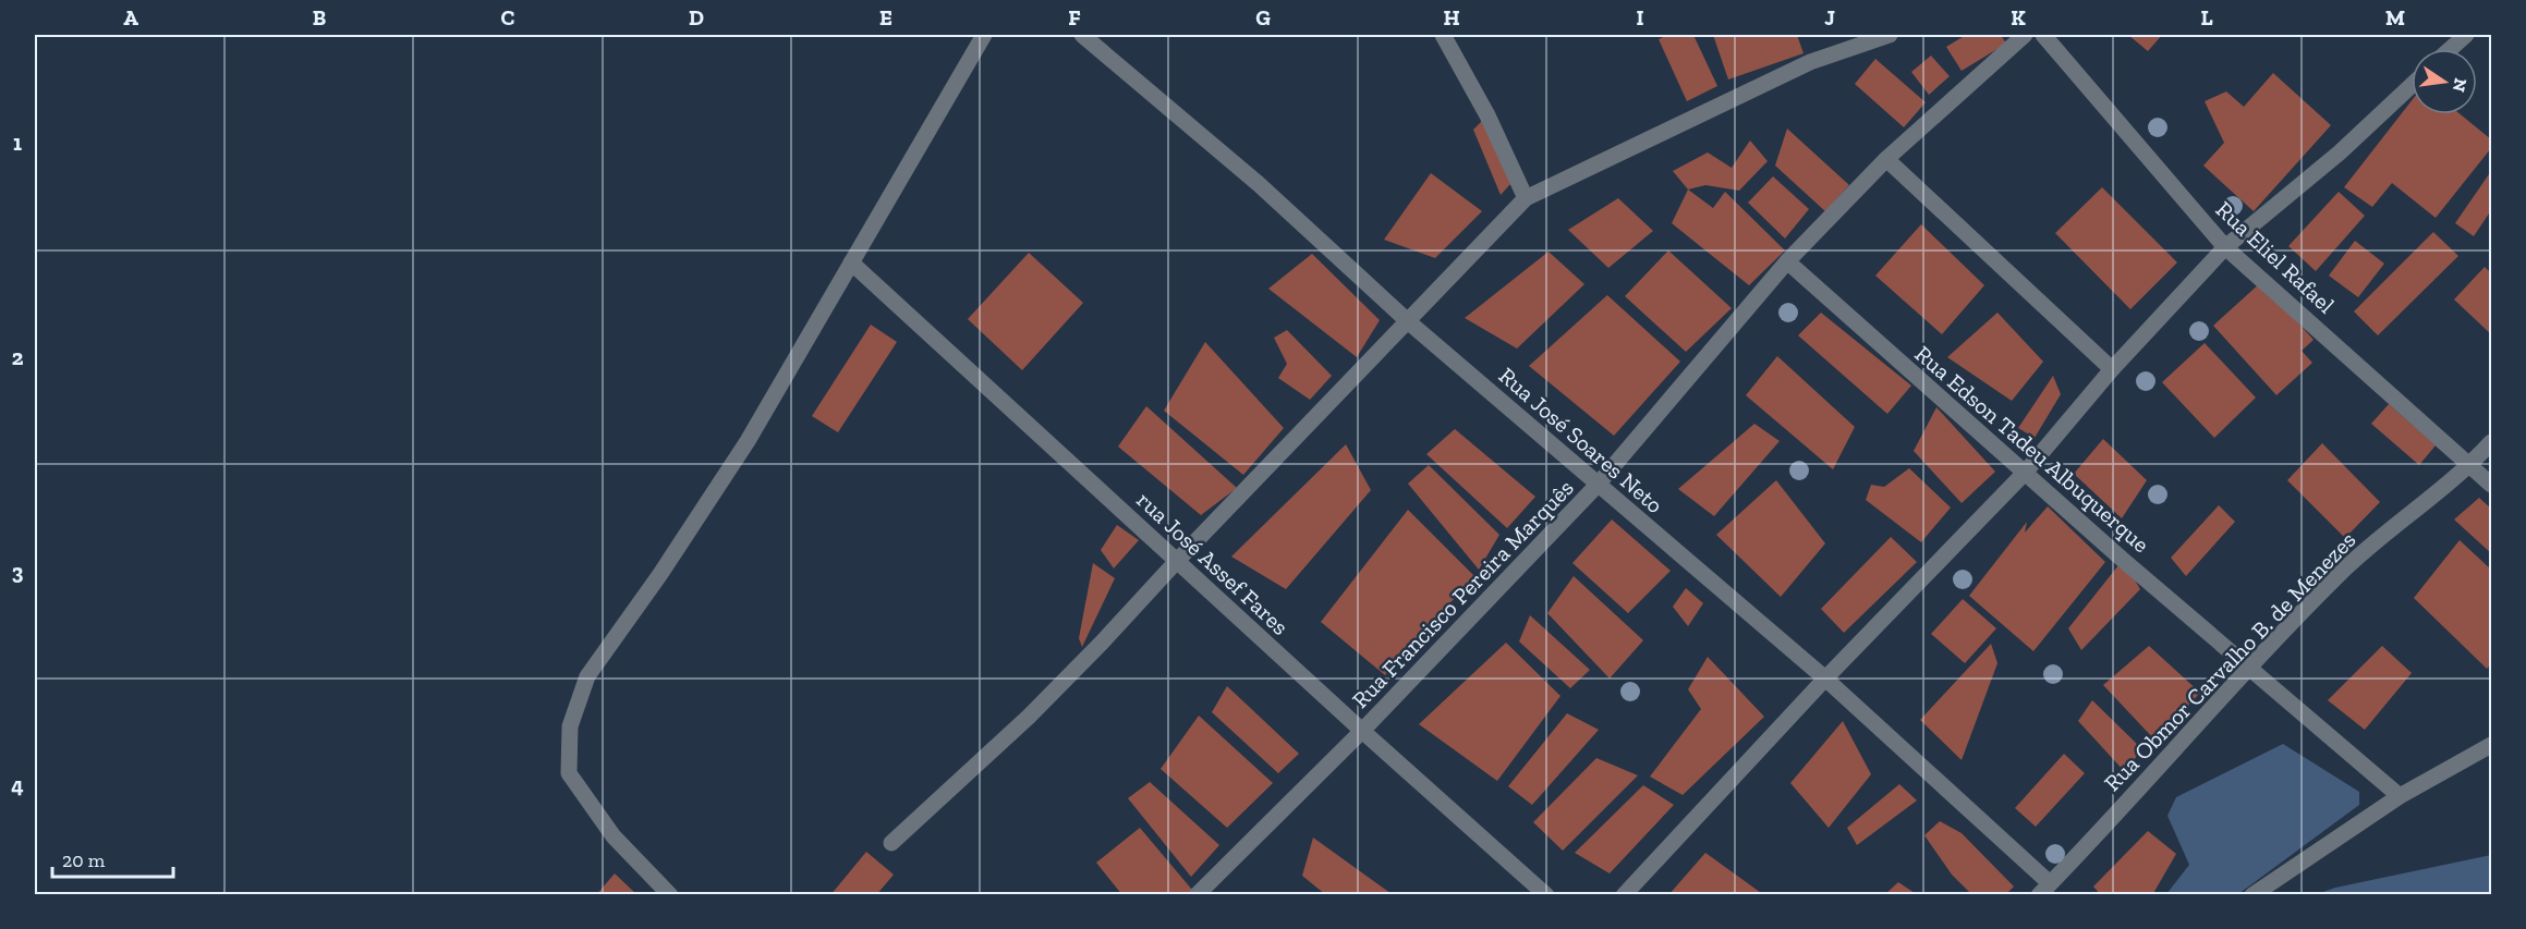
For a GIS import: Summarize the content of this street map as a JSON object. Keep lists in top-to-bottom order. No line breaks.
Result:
{"streets":{"street":["Rua Eliel Rafael","Rua José Soares Neto","Rua Edson Tadeu Albuquerque","rua José Assef Fares","Rua Francisco Pereira Marquês","Rua Obmor Carvalho B. de Menezes"]},"crossings":[["Rua Eliel Rafael","Rua Obmor Carvalho B. de Menezes"],["Rua José Soares Neto","Rua Francisco Pereira Marquês"],["Rua José Soares Neto","Rua Obmor Carvalho B. de Menezes"],["Rua Edson Tadeu Albuquerque","Rua Francisco Pereira Marquês"],["Rua Edson Tadeu Albuquerque","Rua Obmor Carvalho B. de Menezes"],["rua José Assef Fares","Rua Francisco Pereira Marquês"]],"scale_bar":"20 m","north":"right","grid":{"columns":["A","B","C","D","E","F","G","H","I","J","K","L","M"],"rows":["1","2","3","4"]}}
